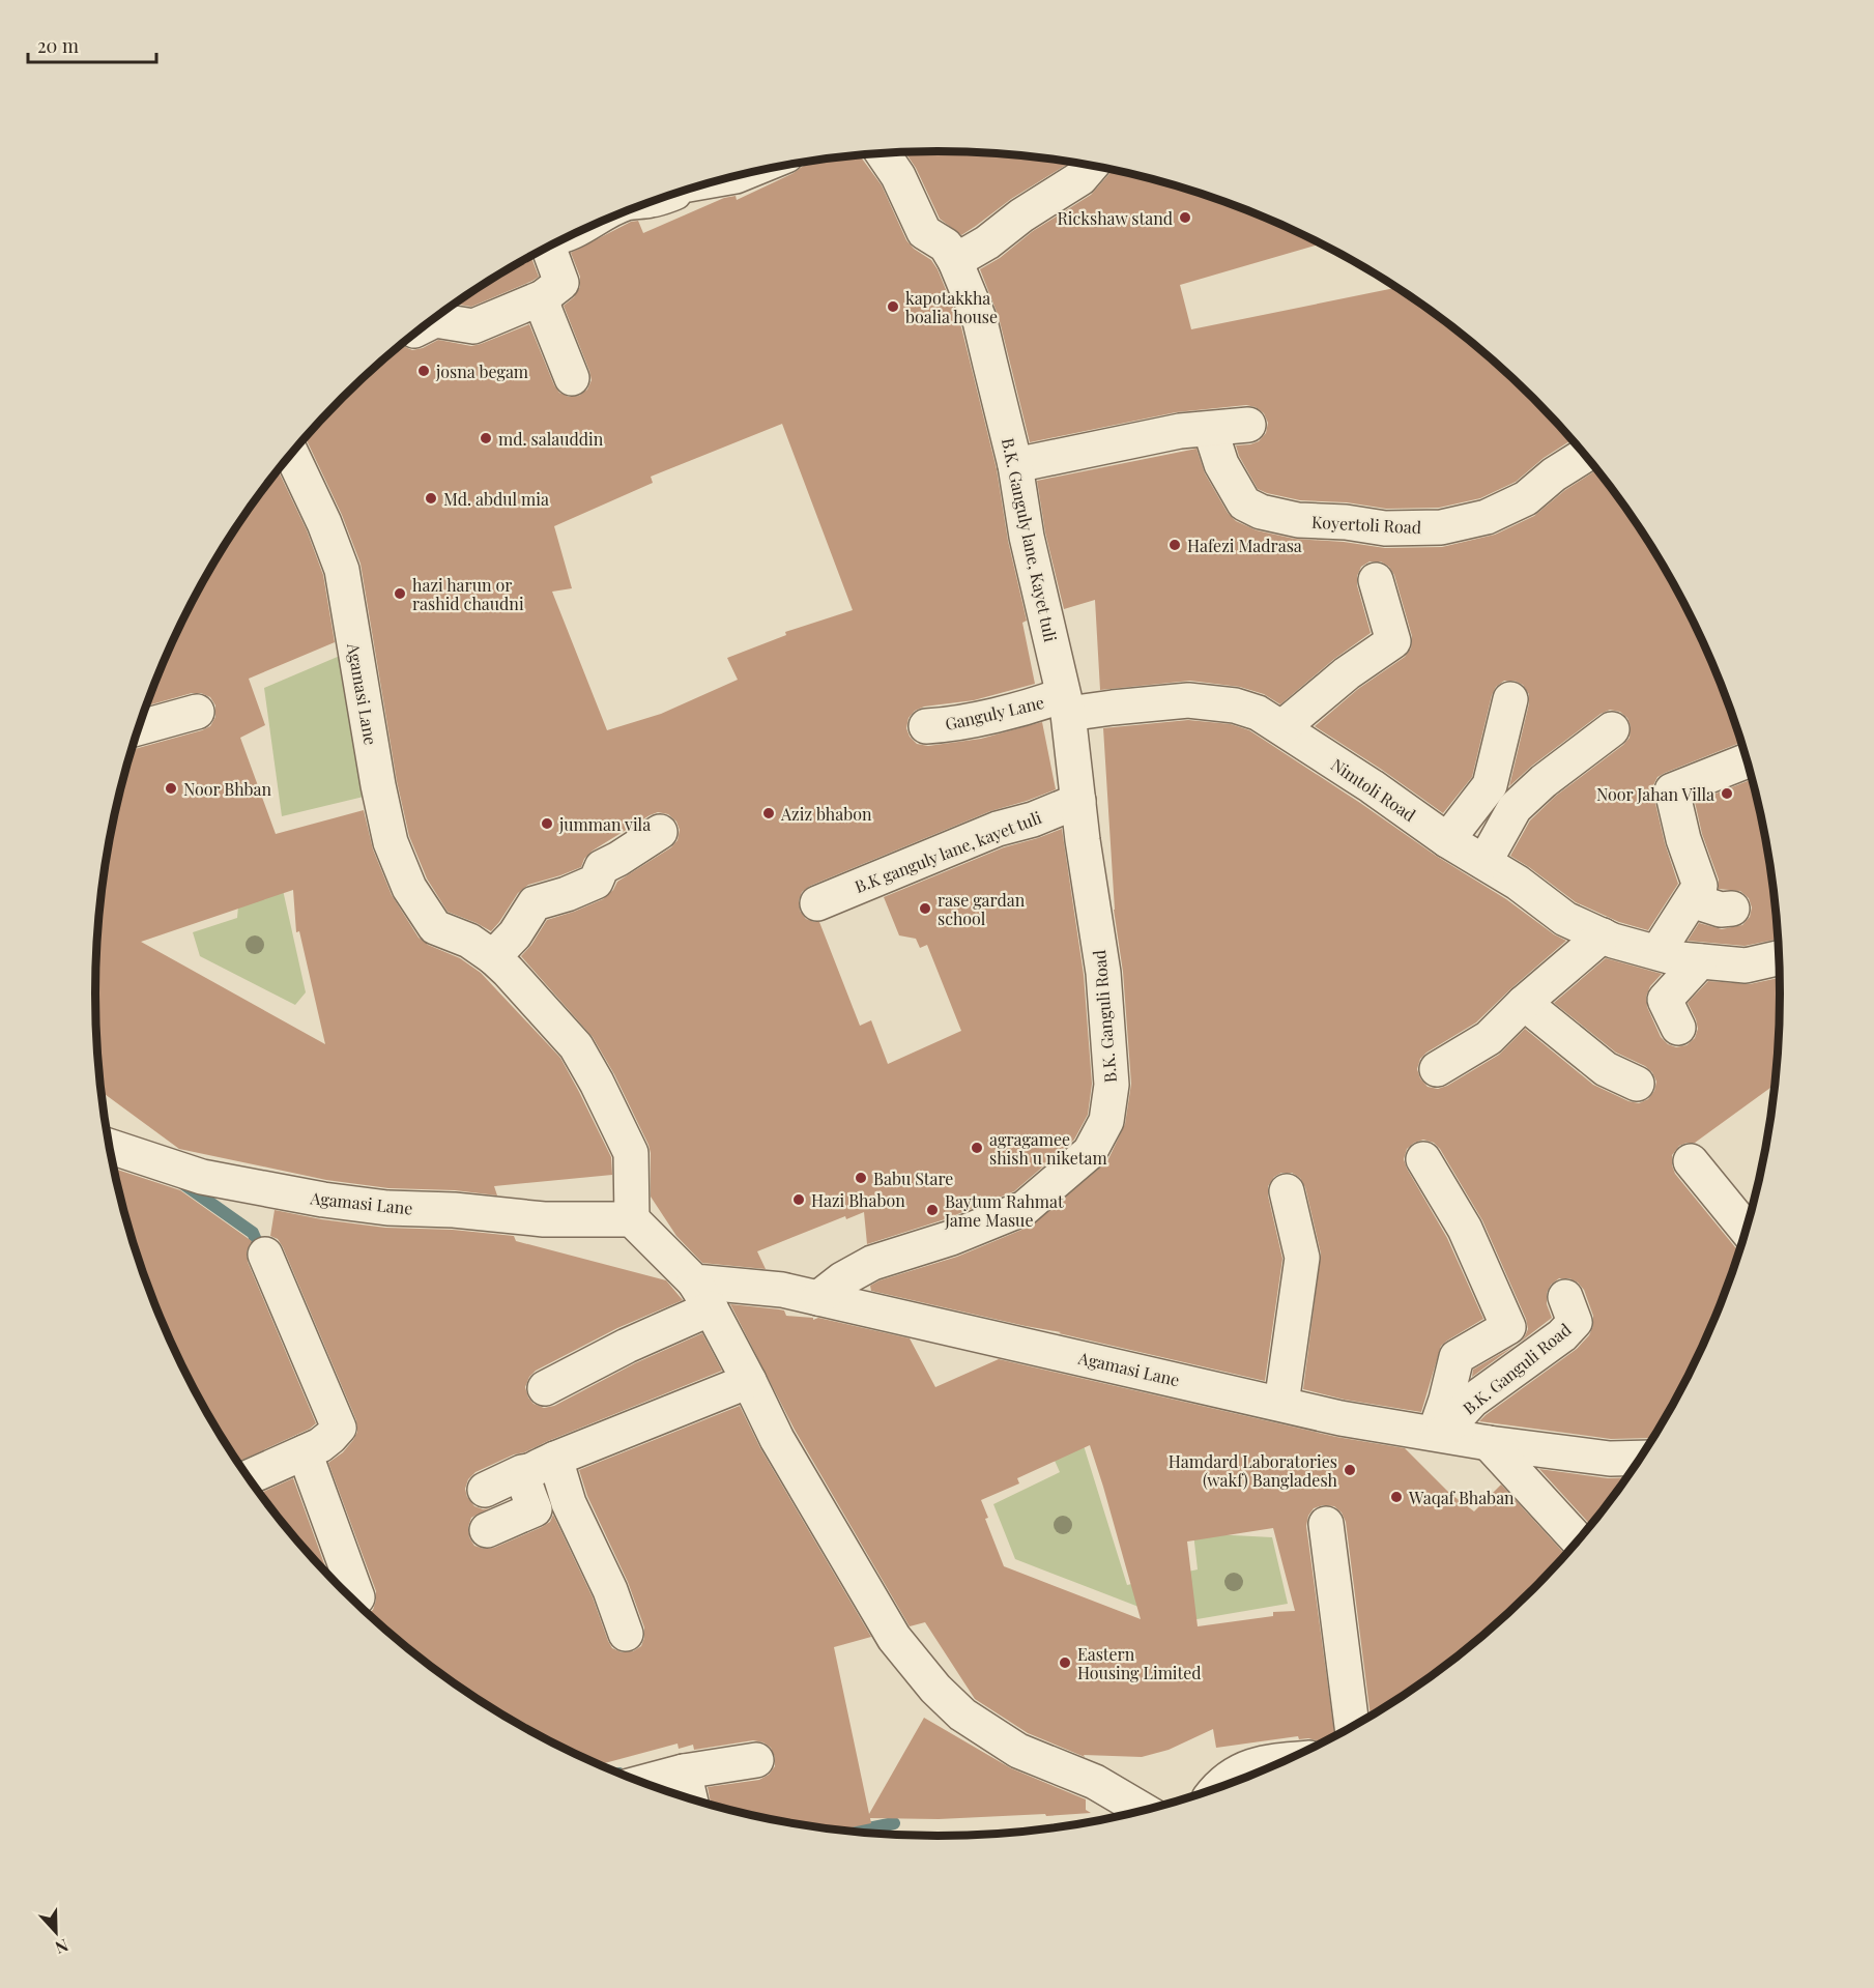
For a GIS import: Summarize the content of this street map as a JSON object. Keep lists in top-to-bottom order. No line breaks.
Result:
{"streets":{"street":["Koyertoli Road","B.K. Ganguly lane, Kayet tuli","Agamasi Lane","Ganguly Lane","Nimtoli Road","B.K ganguly lane, kayet tuli","B.K. Ganguli Road"]},"crossings":[["B.K. Ganguly lane, Kayet tuli","Ganguly Lane"],["B.K. Ganguly lane, Kayet tuli","Nimtoli Road"],["B.K. Ganguly lane, Kayet tuli","B.K. Ganguli Road"],["Agamasi Lane","B.K. Ganguli Road"],["Ganguly Lane","Nimtoli Road"],["Ganguly Lane","B.K. Ganguli Road"],["Nimtoli Road","B.K. Ganguli Road"],["B.K ganguly lane, kayet tuli","B.K. Ganguli Road"]],"places":["Rickshaw stand","kapotakkha boalia house","josna begam","md. salauddin","Md. abdul mia","Hafezi Madrasa","hazi harun or rashid chaudni","Noor Bhban","Noor Jahan Villa","Aziz bhabon","jumman vila","rase gardan school","agragamee shish u niketam","Babu Stare","Hazi Bhabon","Baytum Rahmat Jame Masue","Hamdard Laboratories (wakf) Bangladesh","Waqaf Bhaban","Eastern Housing Limited"],"scale_bar":"20 m","north":"bottom"}
